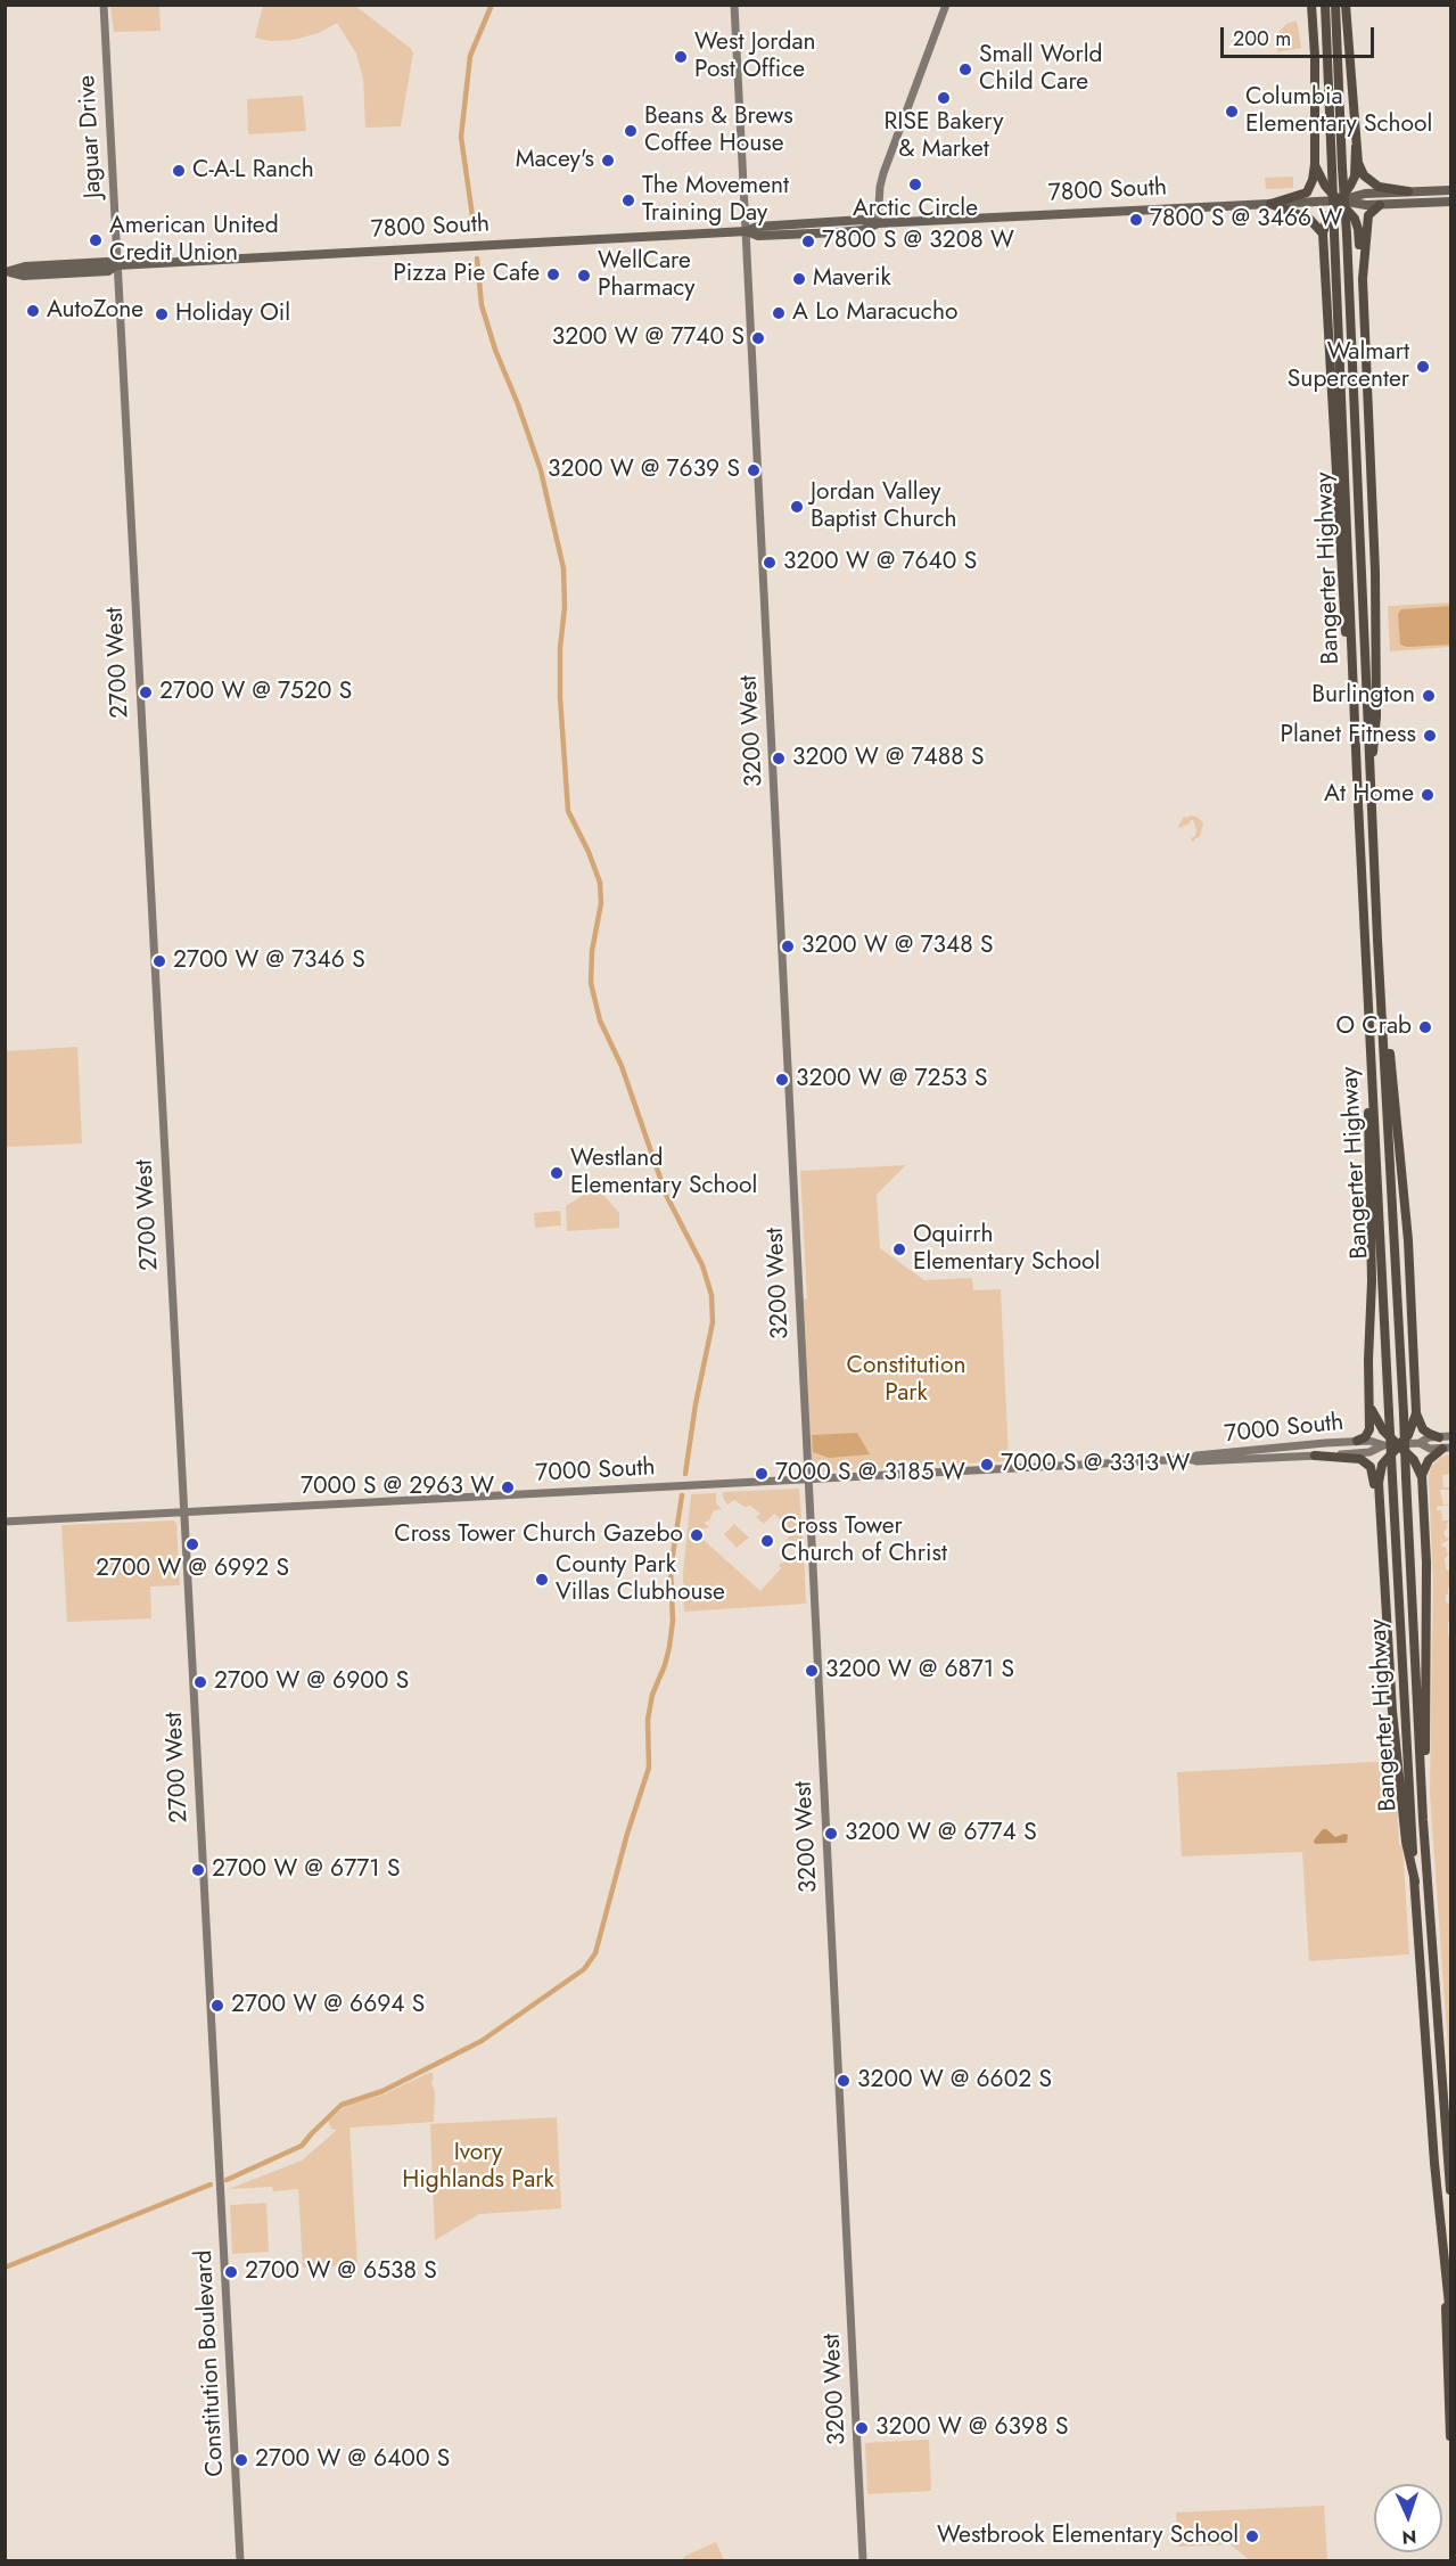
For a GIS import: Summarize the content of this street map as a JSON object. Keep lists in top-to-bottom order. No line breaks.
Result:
{"streets":{"highway":["Bangerter Highway"],"main road":["Jaguar Drive","7800 South","2700 West","3200 West","7000 South","Constitution Boulevard"]},"crossings":[["Jaguar Drive","7800 South"],["Jaguar Drive","2700 West"],["7800 South","2700 West"],["7800 South","3200 West"],["2700 West","7000 South"],["2700 West","Constitution Boulevard"],["3200 West","7000 South"]],"parks":["Constitution Park","Ivory Highlands Park"],"places":["West Jordan Post Office","Small World Child Care","RISE Bakery & Market","Columbia Elementary School","Beans & Brews Coffee House","Macey's","C-A-L Ranch","Arctic Circle","The Movement Training Day","7800 S @ 3466 W","American United Credit Union","7800 S @ 3208 W","Pizza Pie Cafe","WellCare Pharmacy","Maverik","AutoZone","A Lo Maracucho","Holiday Oil","3200 W @ 7740 S","Walmart Supercenter","3200 W @ 7639 S","Jordan Valley Baptist Church","3200 W @ 7640 S","2700 W @ 7520 S","Burlington","Planet Fitness","3200 W @ 7488 S","At Home","3200 W @ 7348 S","2700 W @ 7346 S","O Crab","3200 W @ 7253 S","Westland Elementary School","Oquirrh Elementary School","7000 S @ 3313 W","7000 S @ 3185 W","7000 S @ 2963 W","Cross Tower Church Gazebo","Cross Tower Church of Christ","2700 W @ 6992 S","County Park Villas Clubhouse","3200 W @ 6871 S","2700 W @ 6900 S","3200 W @ 6774 S","2700 W @ 6771 S","2700 W @ 6694 S","3200 W @ 6602 S","2700 W @ 6538 S","3200 W @ 6398 S","2700 W @ 6400 S","Westbrook Elementary School"],"scale_bar":"200 m","north":"bottom"}
